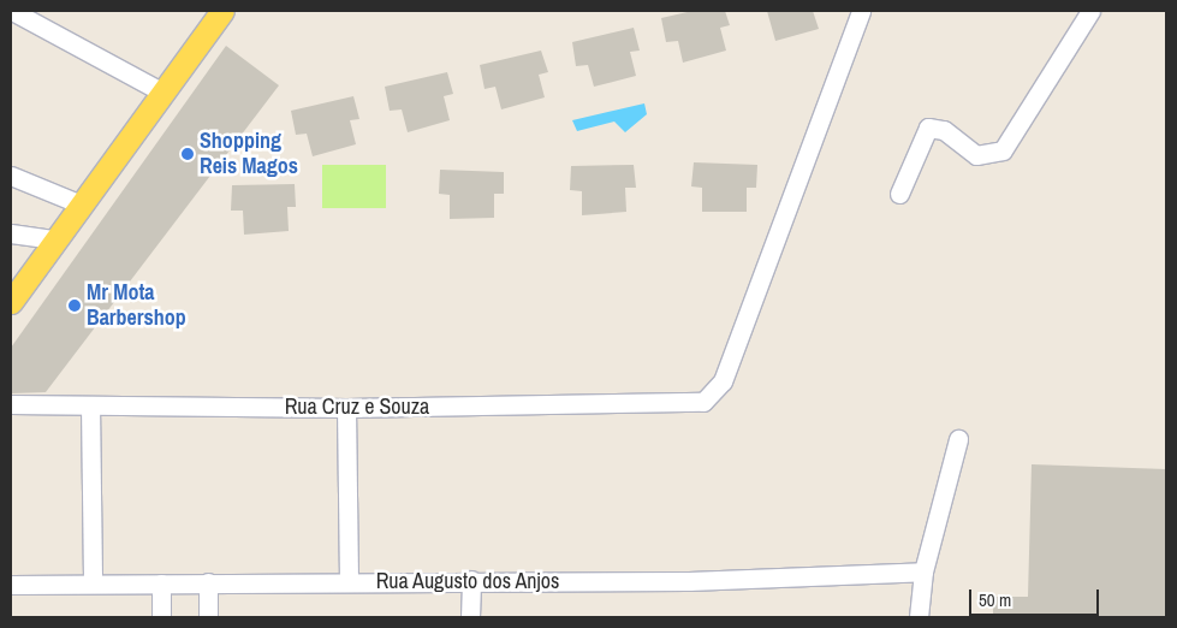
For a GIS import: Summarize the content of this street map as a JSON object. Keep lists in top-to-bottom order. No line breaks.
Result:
{"streets":{"street":["Rua Cruz e Souza","Rua Augusto dos Anjos"]},"places":["Shopping Reis Magos","Mr Mota Barbershop"],"scale_bar":"50 m"}
